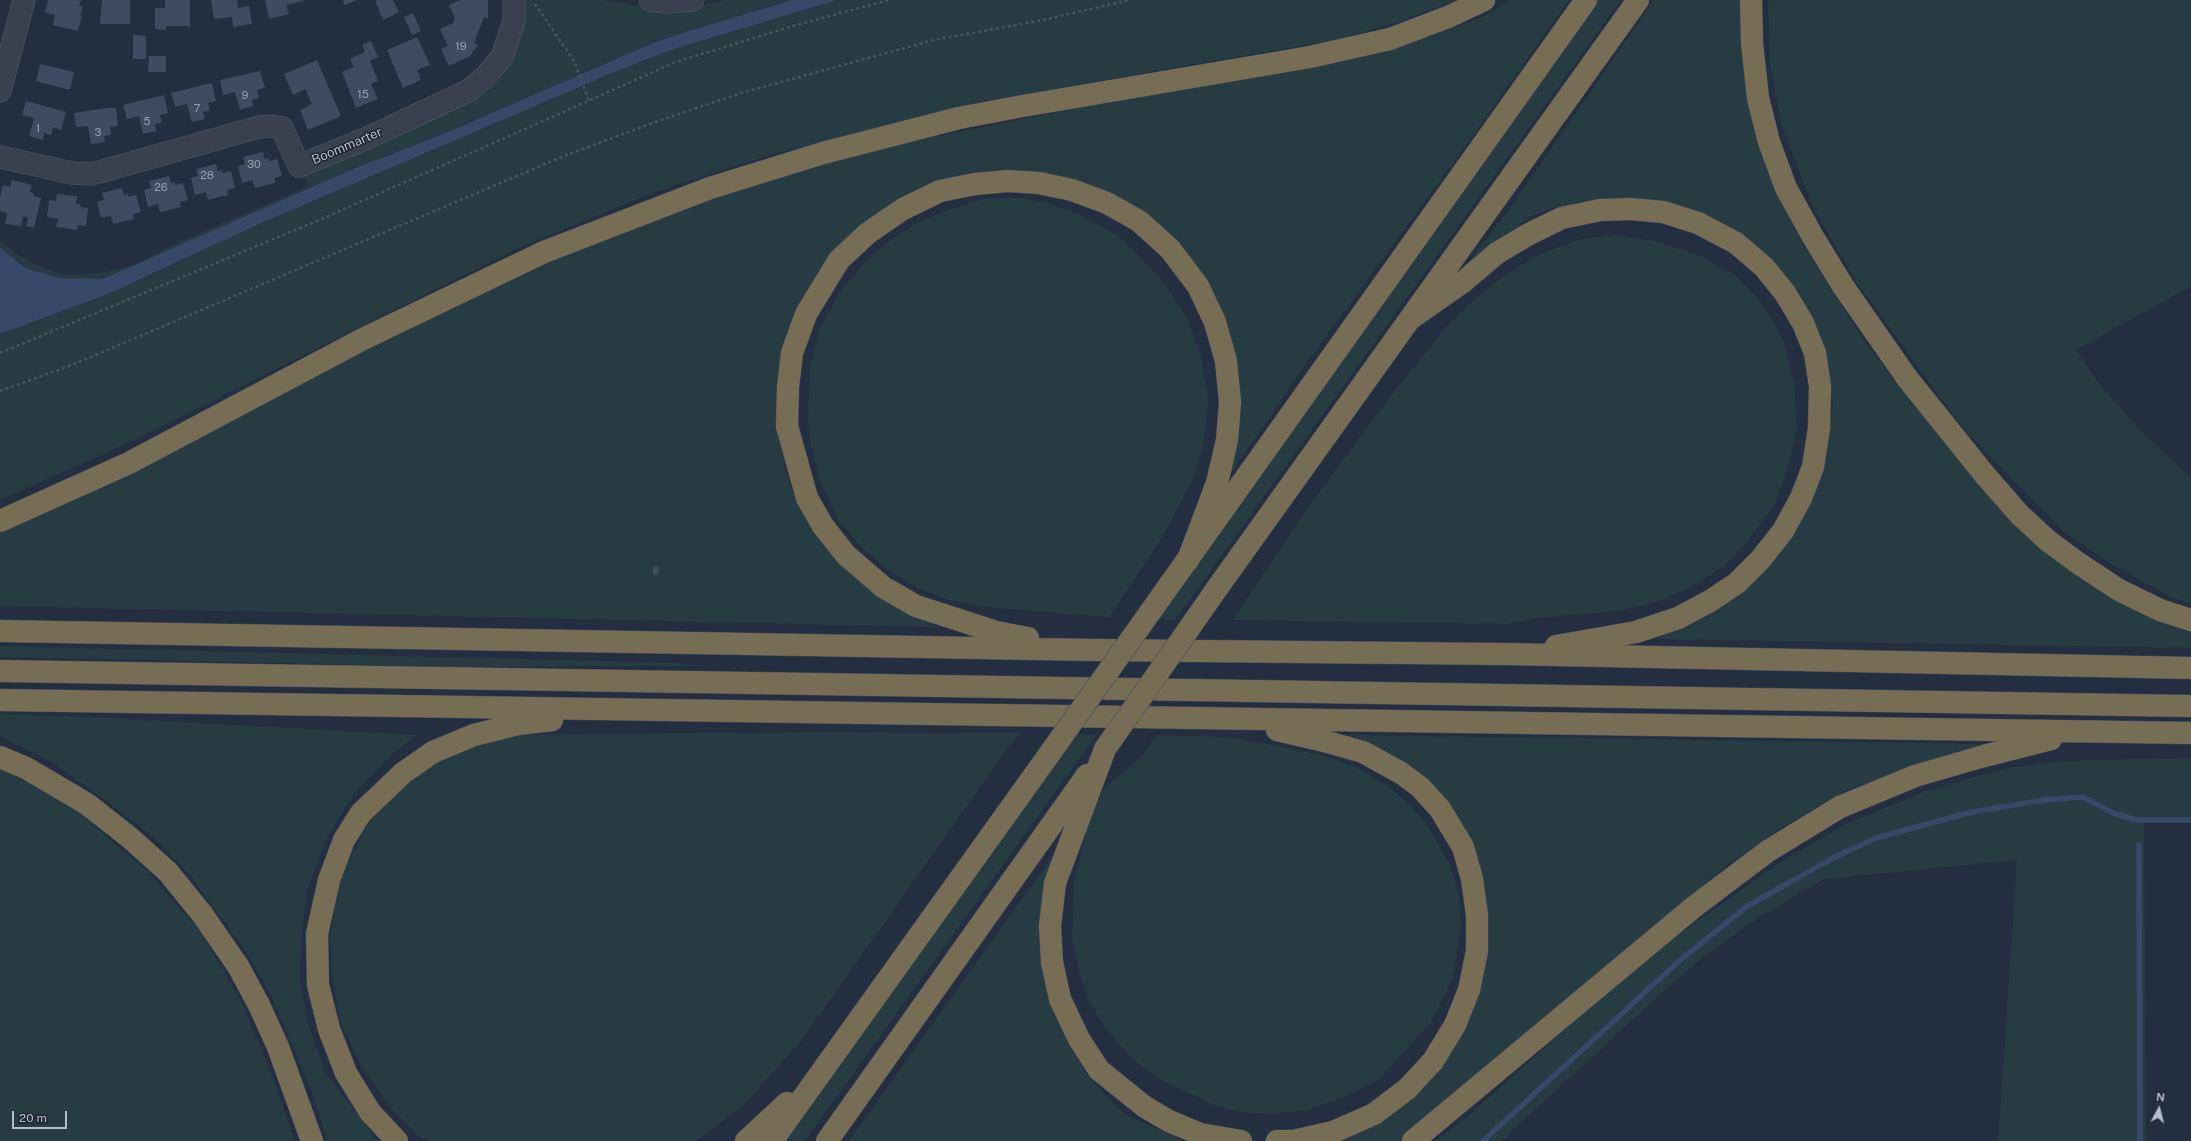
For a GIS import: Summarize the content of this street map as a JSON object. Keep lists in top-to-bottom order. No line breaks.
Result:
{"streets":{"street":["Boommarter"]},"house_numbers":["19","15","9","7","5","1","3","30","28","26"],"scale_bar":"20 m","north":"top"}
